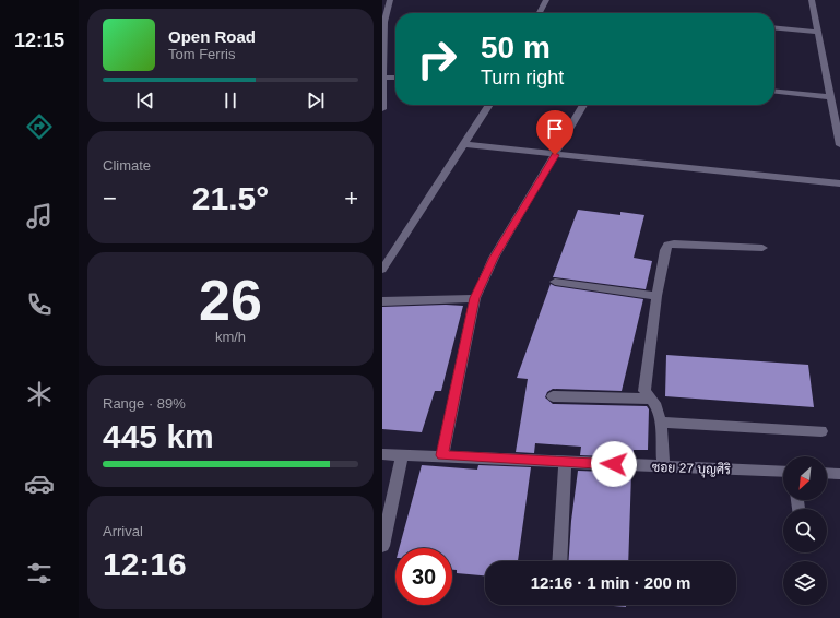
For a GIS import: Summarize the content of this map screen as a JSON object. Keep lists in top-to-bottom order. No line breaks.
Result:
{"streets":{"street":["ซอย 27 บุญศิริ"]},"north":"bottom left","page":{"tabs":"12:15","turn":["50 m","Turn right"],"song":["Open Road","Tom Ferris"],"tile":["Climate",["26","km/h"],["Range · 89%","445 km"],["Arrival","12:16"]],"heat":["−","21.5°","+"],"limit":"30","trip":"12:16 · 1 min · 200 m"}}
